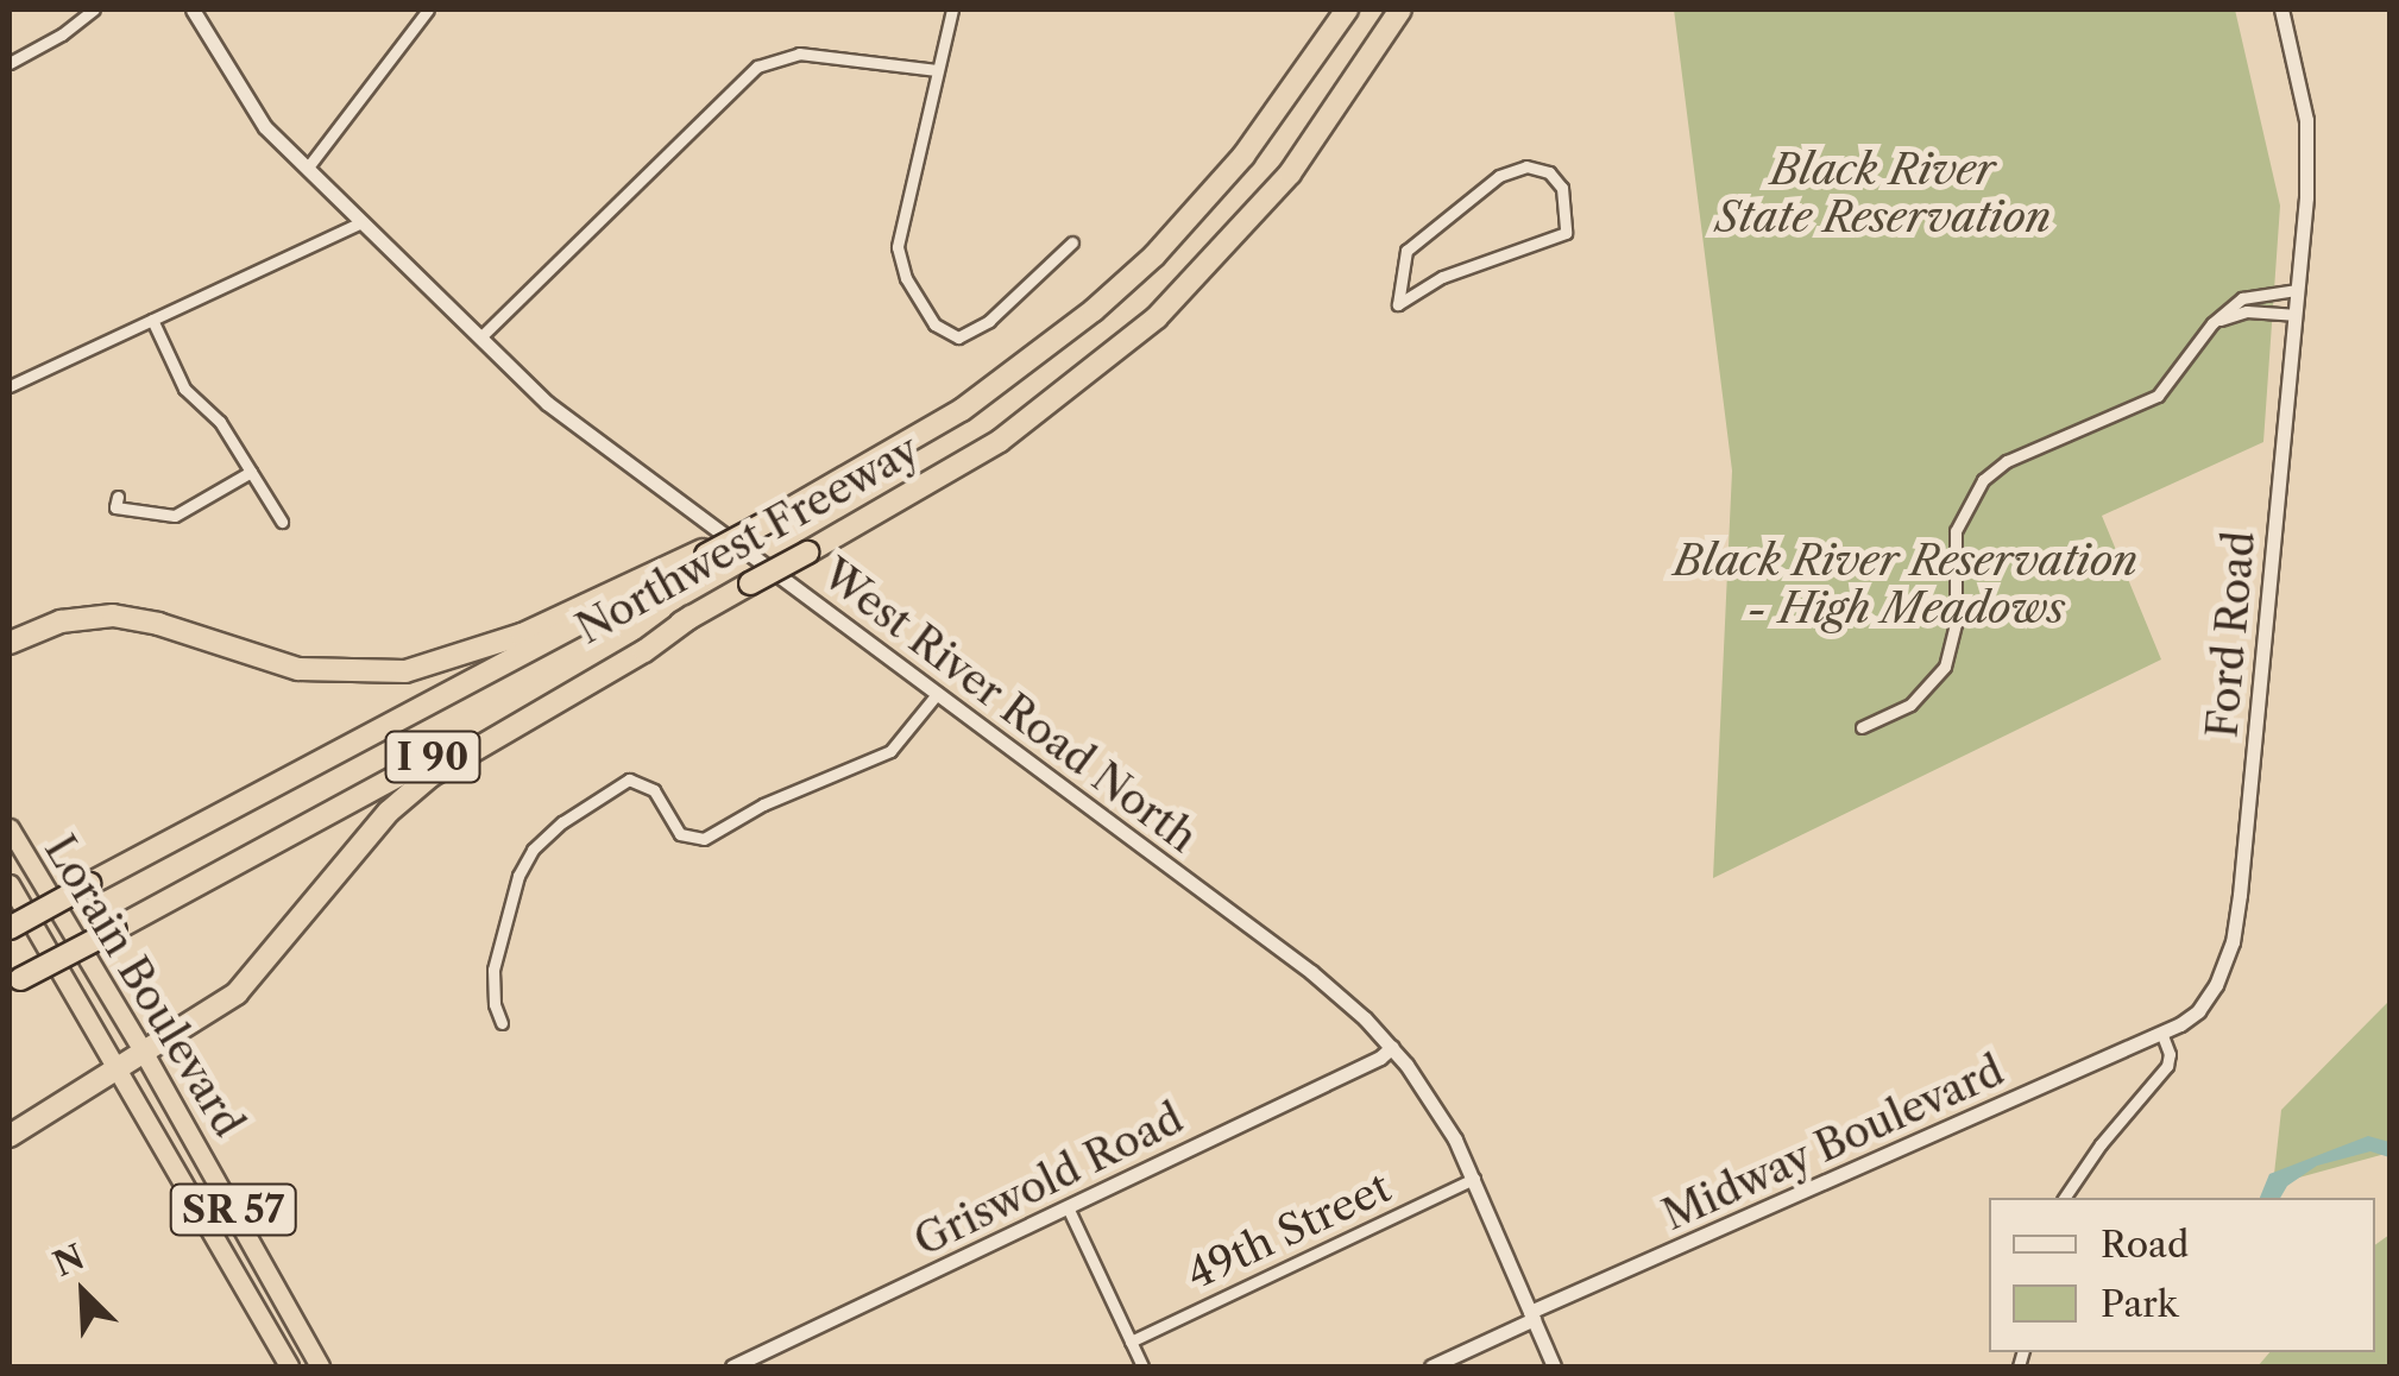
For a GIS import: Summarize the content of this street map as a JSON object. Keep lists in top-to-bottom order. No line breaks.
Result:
{"streets":{"highway":["Northwest Freeway","I 90","Lorain Boulevard","SR 57"],"street":["Ford Road","West River Road North","Midway Boulevard","Griswold Road","49th Street"]},"crossings":[["Ford Road","Midway Boulevard"],["West River Road North","Midway Boulevard"],["West River Road North","Griswold Road"],["West River Road North","49th Street"]],"parks":["Black River State Reservation","Black River Reservation - High Meadows"],"legend":["Road","Park"],"north":"top left"}
